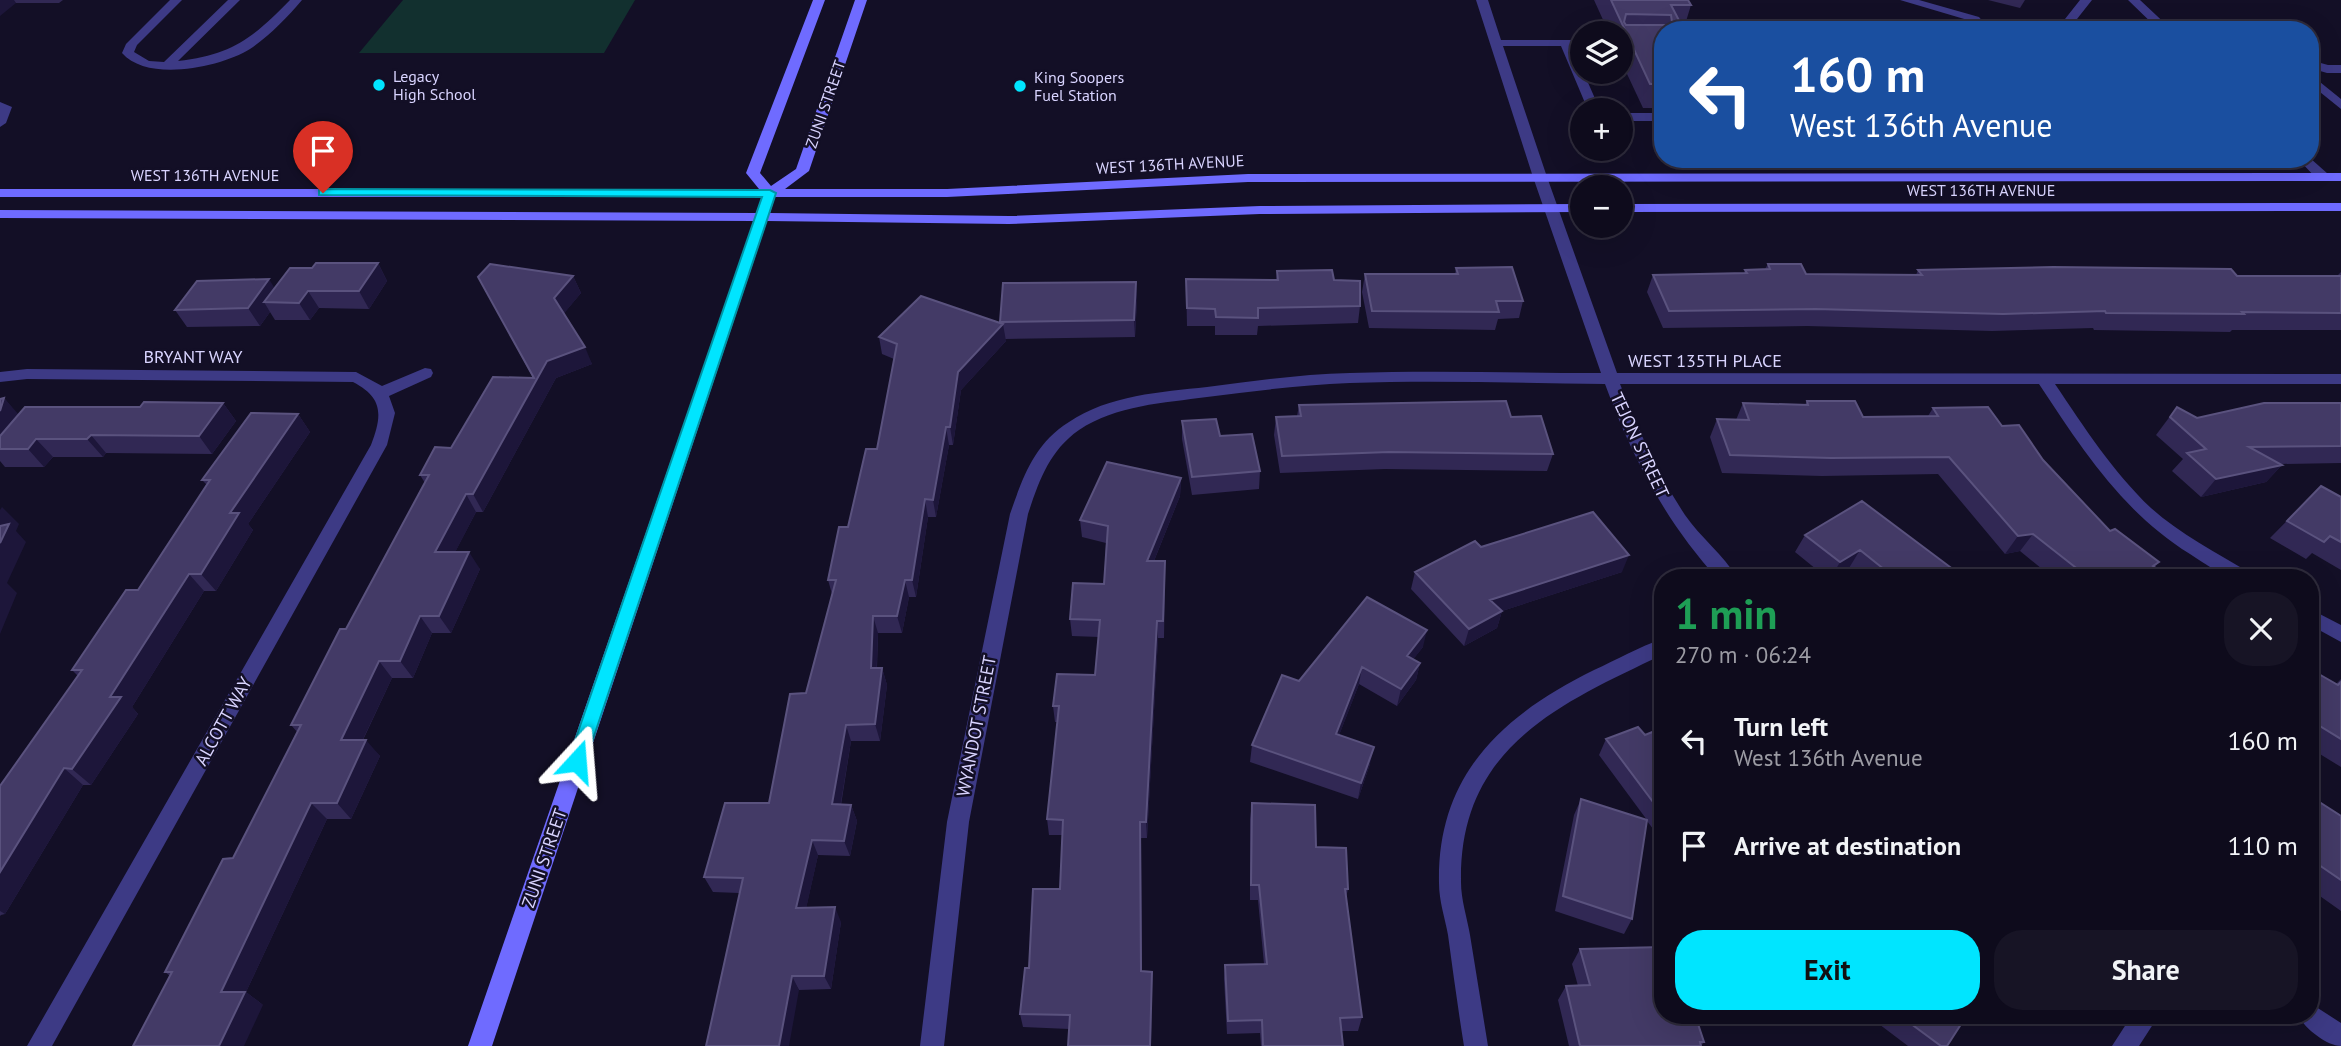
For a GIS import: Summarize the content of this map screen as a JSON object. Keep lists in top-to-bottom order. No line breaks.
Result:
{"streets":{"main road":["ZUNI STREET","WEST 136TH AVENUE"],"street":["BRYANT WAY","WEST 135TH PLACE","TEJON STREET","ALCOTT WAY","WYANDOT STREET"]},"crossings":[["ZUNI STREET","WEST 136TH AVENUE"],["WEST 136TH AVENUE","TEJON STREET"],["BRYANT WAY","ALCOTT WAY"],["WEST 135TH PLACE","TEJON STREET"],["WEST 135TH PLACE","WYANDOT STREET"]],"places":["Legacy High School","King Soopers Fuel Station"],"page":{"map_buttons":["+","−"],"turn":["160 m","West 136th Avenue"],"heading":["1 min","270 m · 06:24"],"list":[{"name":"Turn left","note":"West 136th Avenue","value":"160 m"},{"name":"Arrive at destination","value":"110 m"}],"buttons":["Exit","Share"]}}
